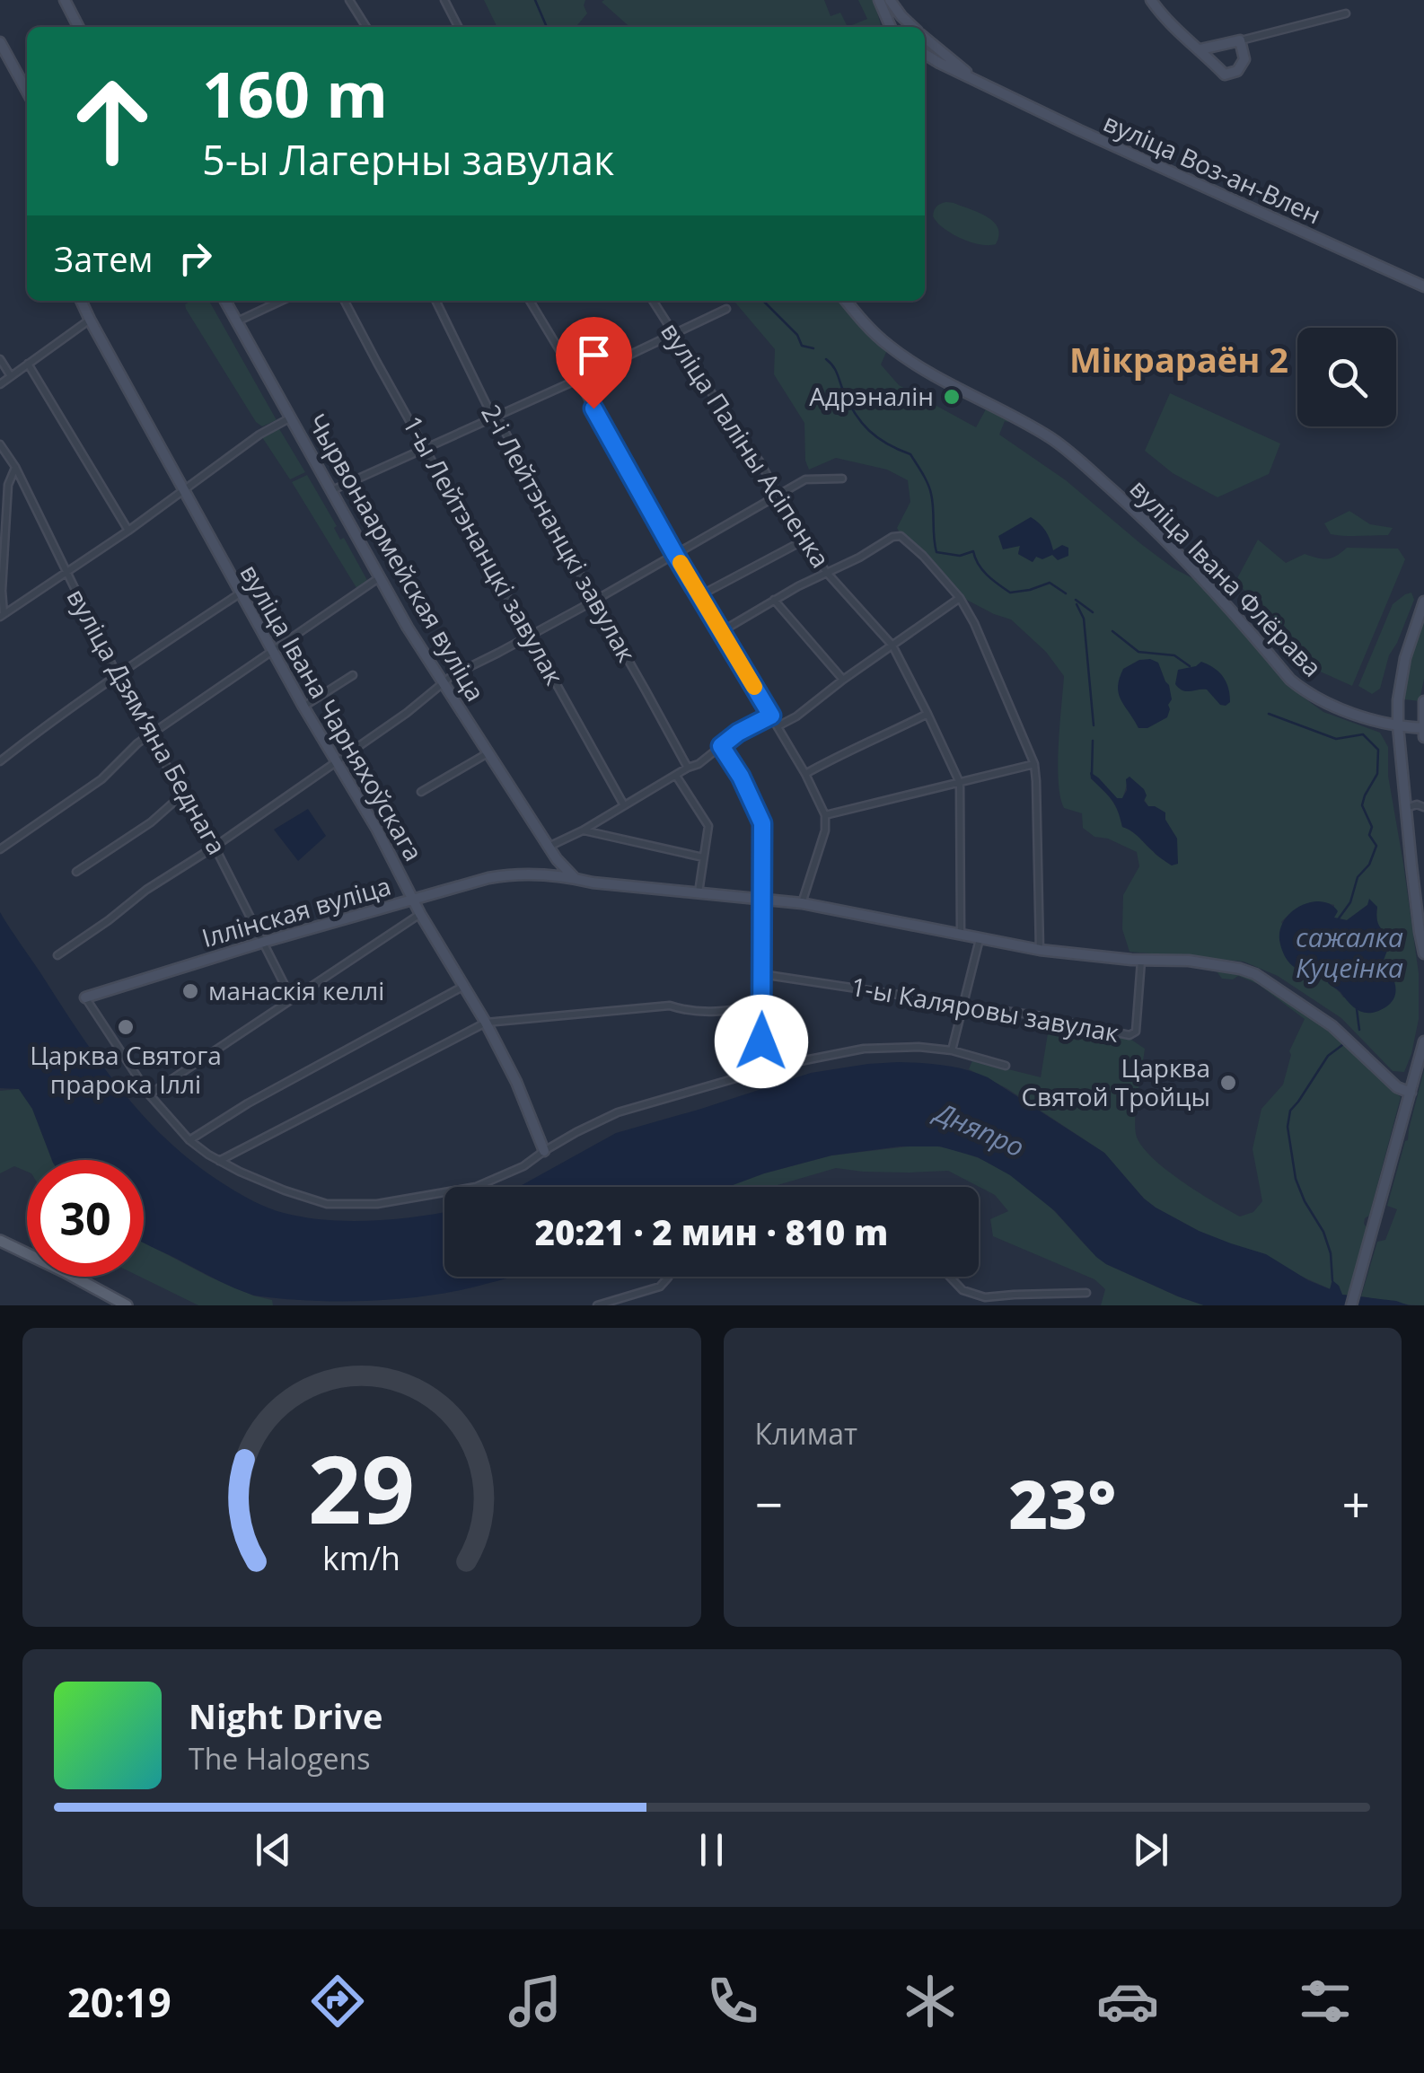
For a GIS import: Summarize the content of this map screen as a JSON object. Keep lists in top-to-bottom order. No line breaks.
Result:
{"streets":{"main road":["вуліца Воз-ан-Влен","Чырвонаармейская вуліца","вуліца Івана Флёрава","вуліца Івана Чарняхоўскага","Іллінская вуліца"],"street":["вуліца Паліны Асіпенка","2-і Лейтэнанцкі завулак","1-ы Лейтэнанцкі завулак","вуліца Дзямʼяна Беднага","1-ы Каляровы завулак"]},"crossings":[["вуліца Паліны Асіпенка","Іллінская вуліца"],["Чырвонаармейская вуліца","Іллінская вуліца"],["вуліца Івана Чарняхоўскага","Іллінская вуліца"],["вуліца Дзямʼяна Беднага","Іллінская вуліца"],["Іллінская вуліца","1-ы Каляровы завулак"]],"districts":["Мікрараён 2"],"water":["сажалка Куцеінка","Дняпро"],"places":["Адрэналін","манаскія келлі","Царква Святога прарока Іллі","Царква Святой Тройцы"],"page":{"turn":["160 m","5-ы Лагерны завулак"],"then":"Затем","limit":"30","trip":"20:21 · 2 мин · 810 m","tile":"Климат","heat":["−","23°","+"],"song":["Night Drive","The Halogens"],"tabs":"20:19","gauge":["29","km/h"]}}
